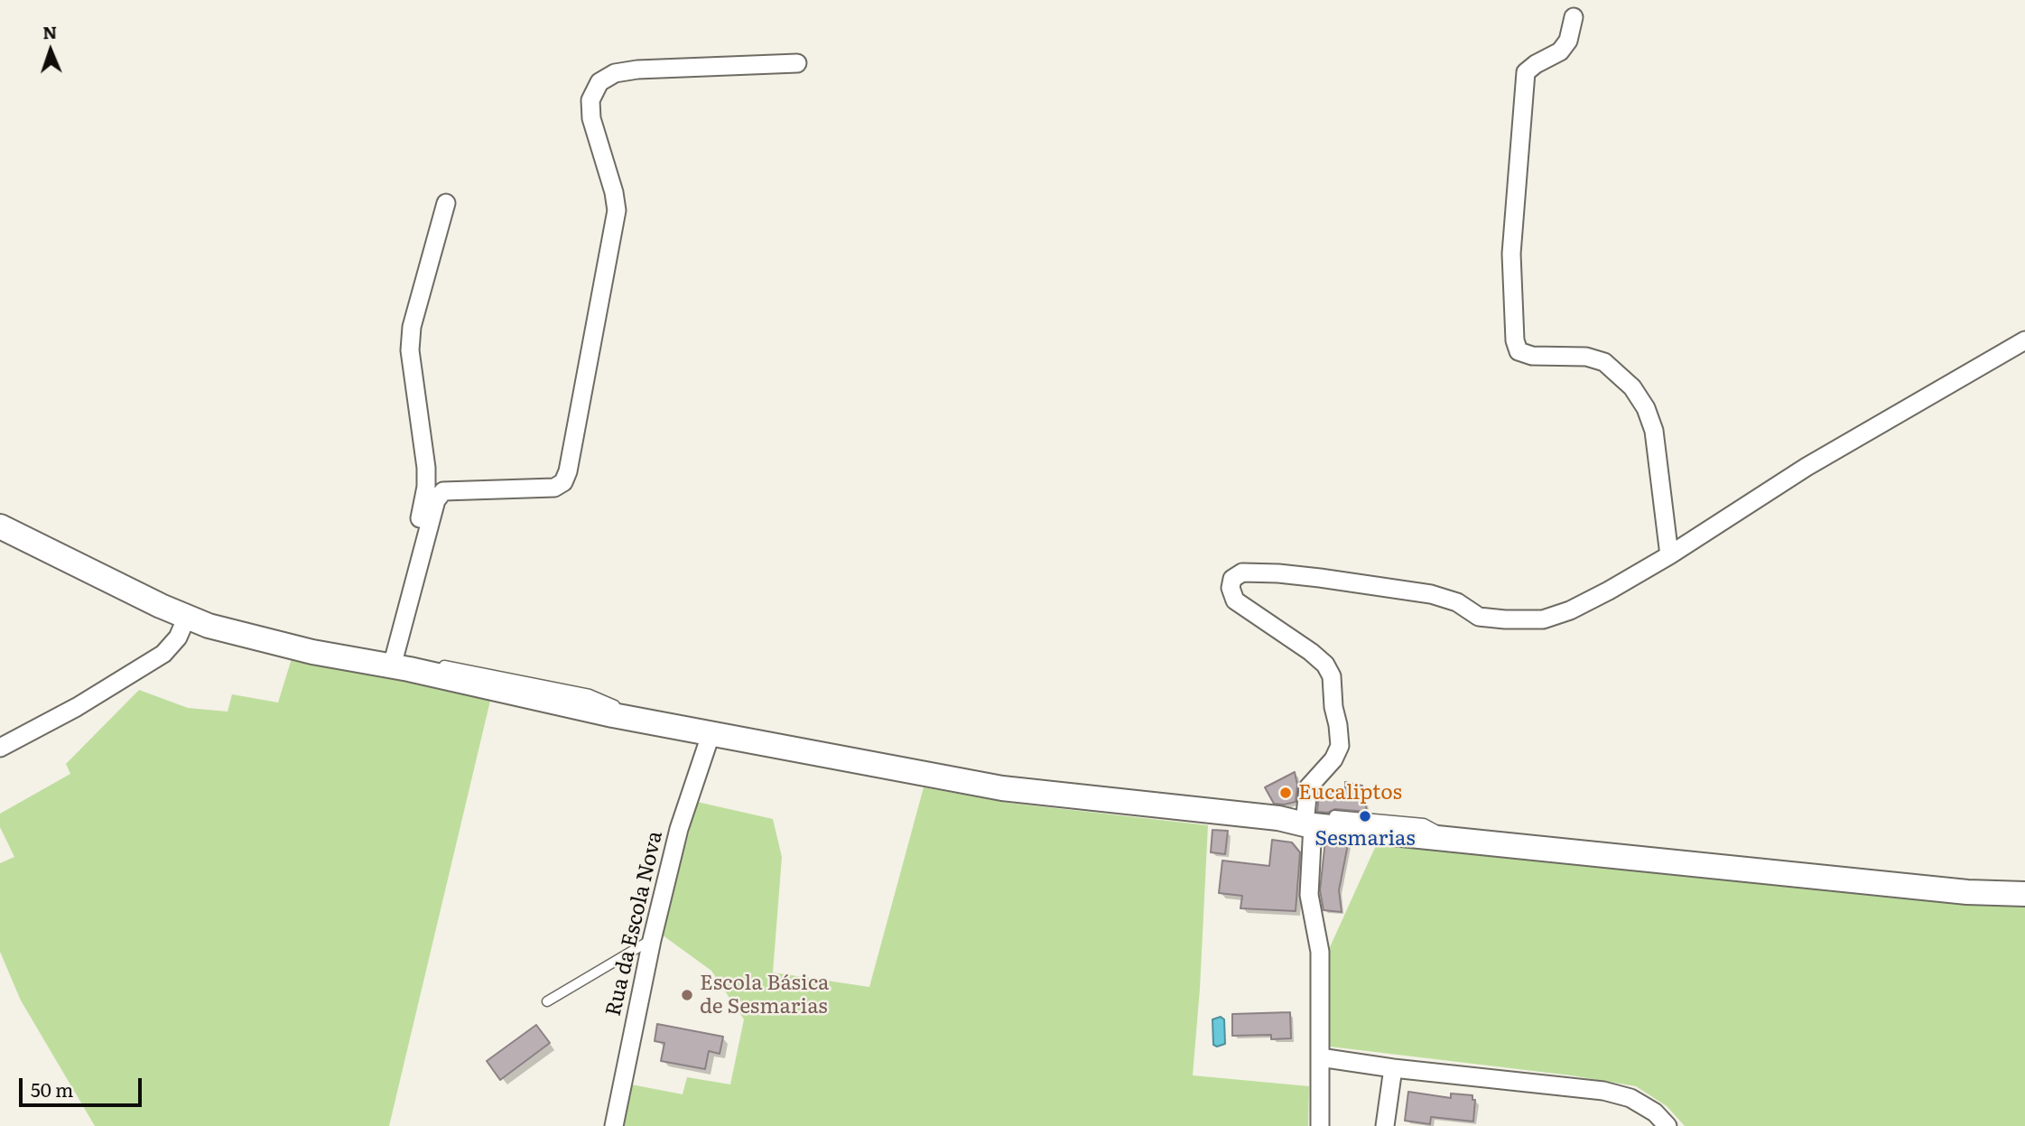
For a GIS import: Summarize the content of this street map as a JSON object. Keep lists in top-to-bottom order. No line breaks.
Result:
{"streets":{"street":["Rua da Escola Nova"]},"places":["Eucaliptos","Sesmarias","Escola Básica de Sesmarias"],"scale_bar":"50 m","north":"top"}
